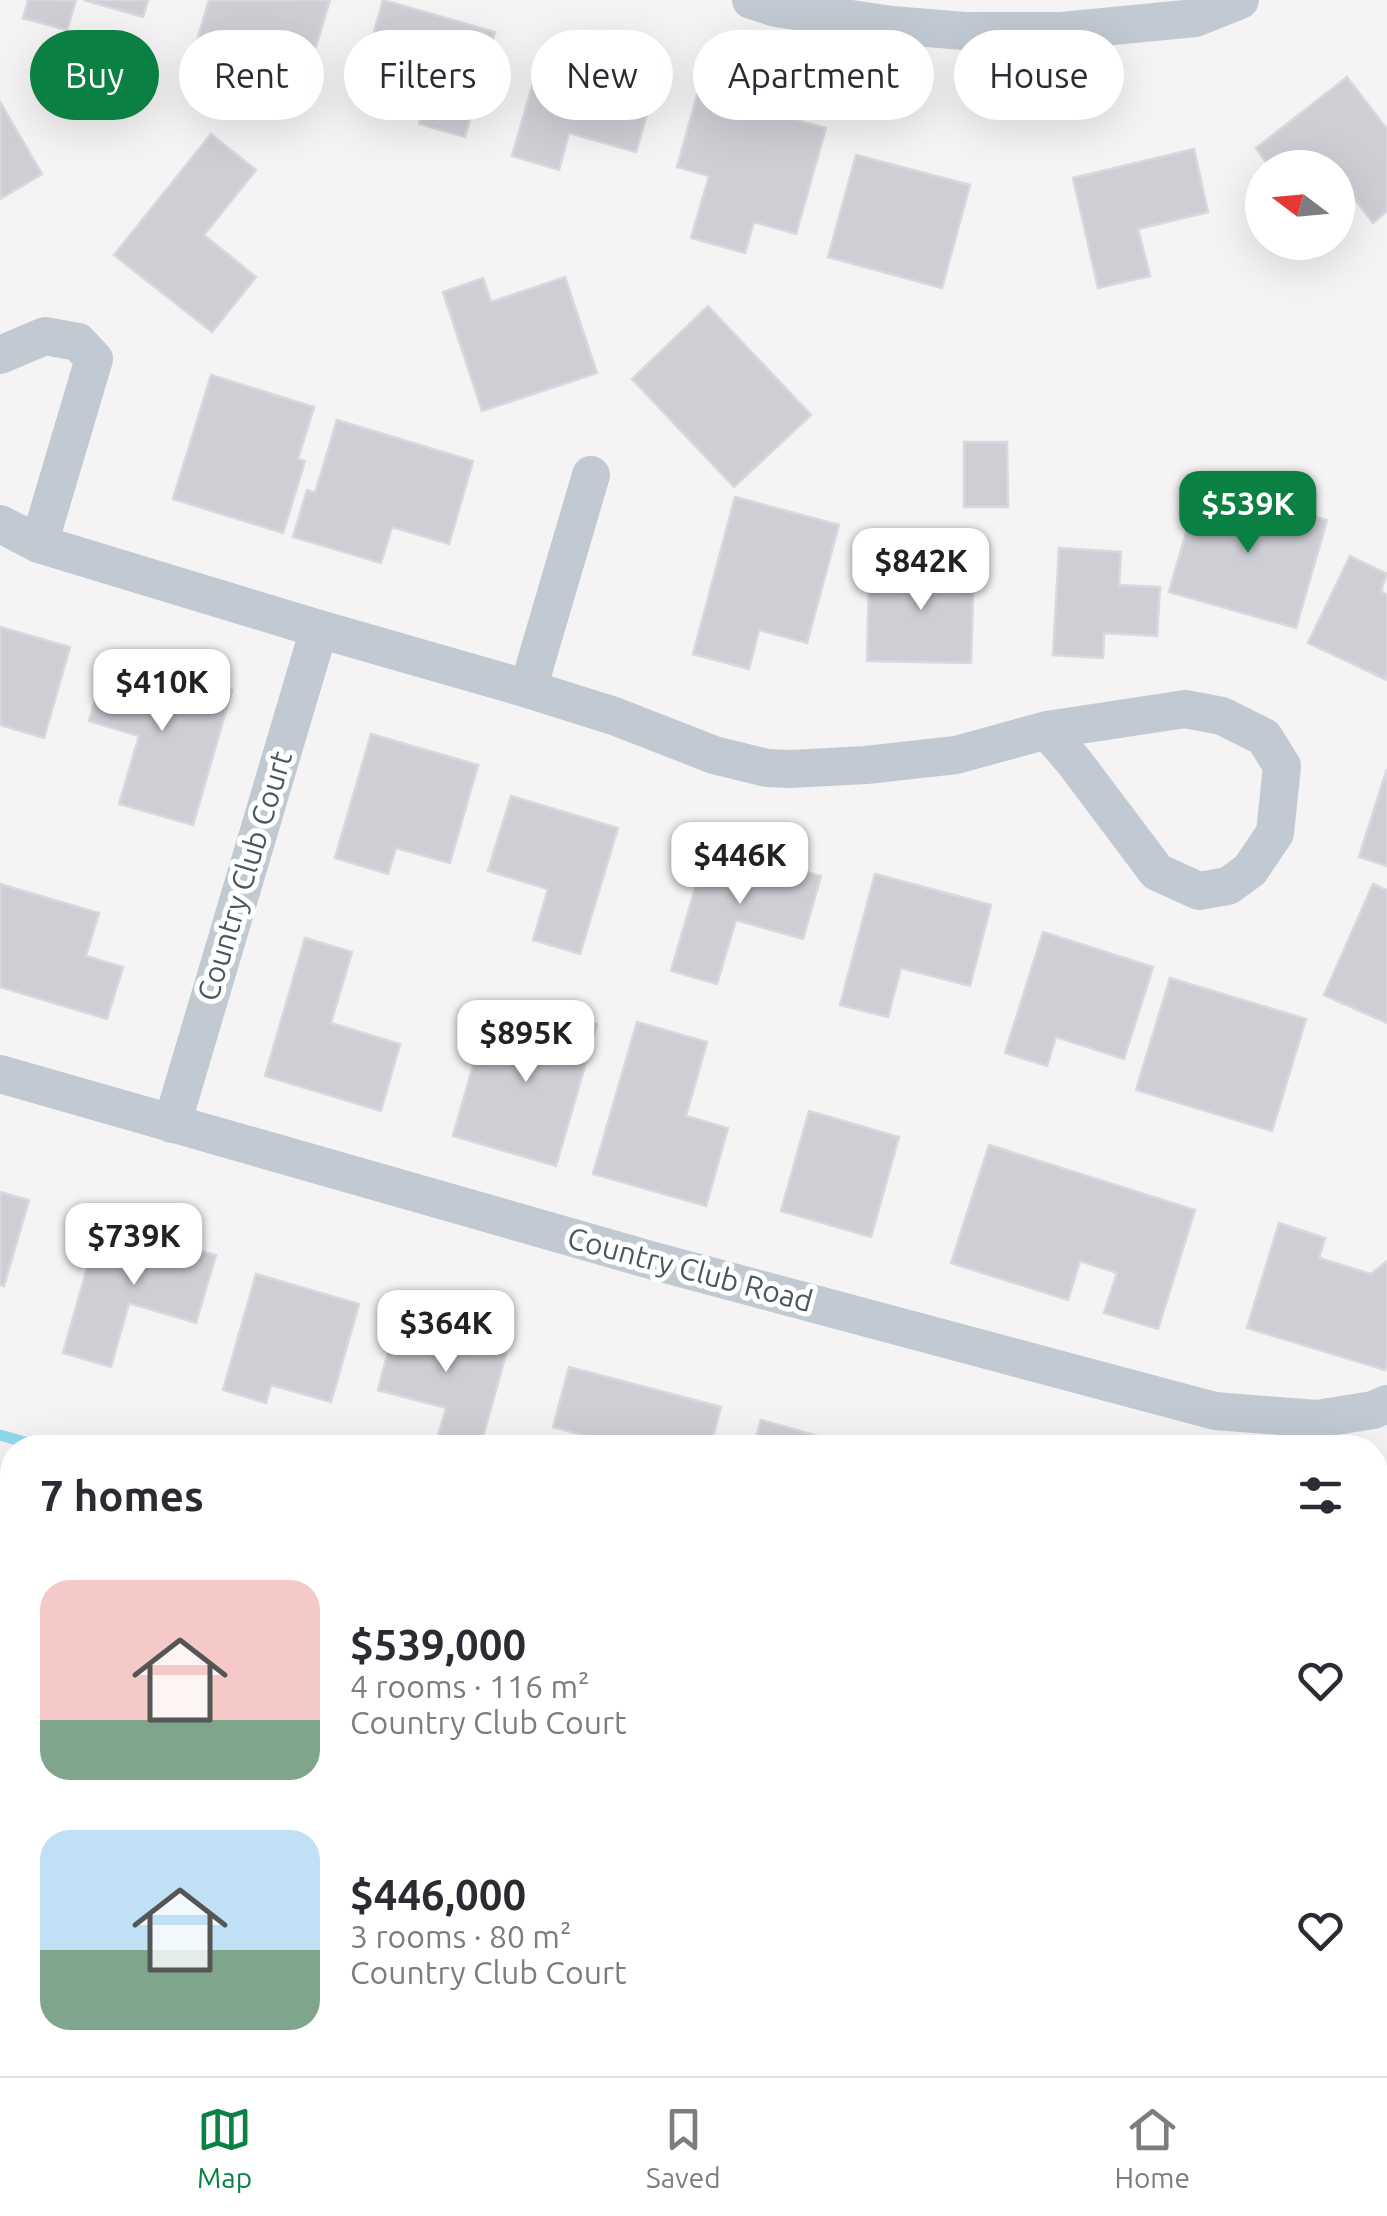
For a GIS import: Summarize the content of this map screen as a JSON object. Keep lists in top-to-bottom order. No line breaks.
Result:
{"streets":{"street":["Country Club Court","Country Club Road"]},"crossings":[["Country Club Court","Country Club Road"]],"north":"left","page":{"chip":["Buy","Rent","Filters","New","Apartment","House"],"price":["$539K","$842K","$410K","$446K","$895K","$739K","$364K"],"heading":"7 homes","list":[{"name":"$539,000","note":"4 rooms · 116 m² · Country Club Court"},{"name":"$446,000","note":"3 rooms · 80 m² · Country Club Court"}],"tabs":["Map","Saved","Home"]}}
